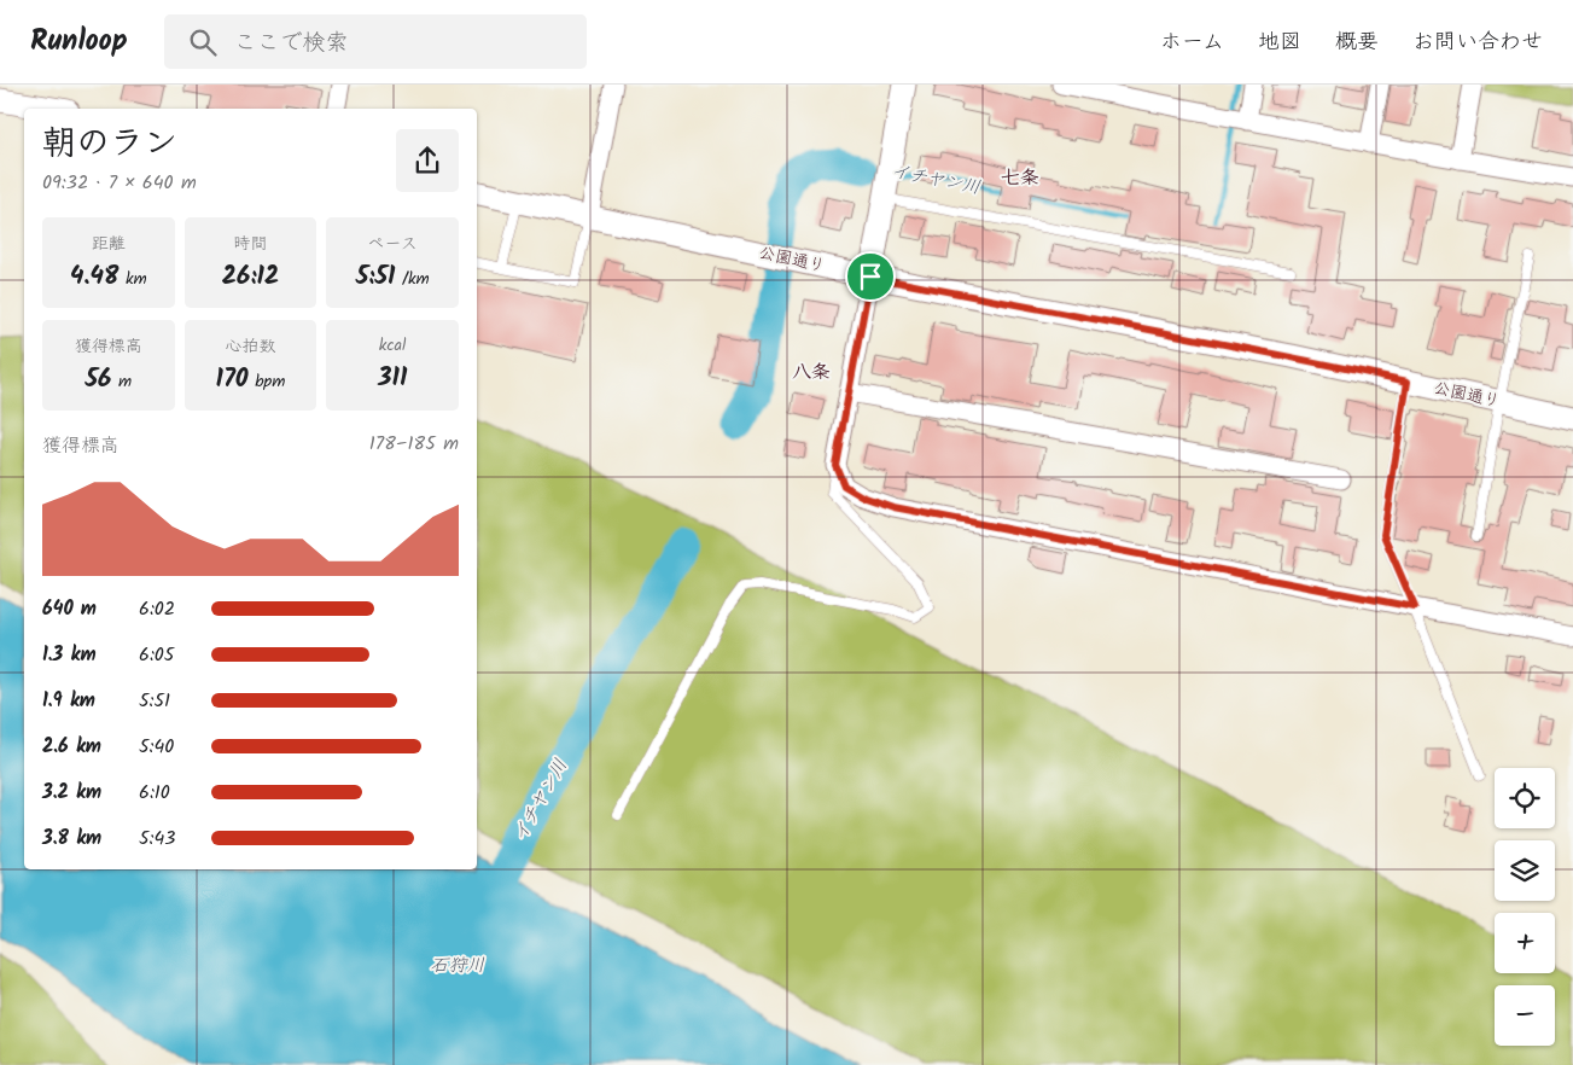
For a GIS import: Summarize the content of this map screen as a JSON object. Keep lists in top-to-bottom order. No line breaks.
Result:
{"streets":{"street":["公園通り"]},"districts":["七条","八条"],"water":["イチヤン川","石狩川"],"page":{"header":"Runloop","search":"ここで検索","nav":["ホーム","地図","概要","お問い合わせ"],"heading":["朝のラン","09:32 · 7 × 640 m"],"stats":[["距離","4.48 km"],["時間","26:12"],["ペース","5:51 /km"],["獲得標高","56 m"],["心拍数","170 bpm"],["kcal","311"]],"chart":["獲得標高","178–185 m"],"list":[{"name":"640 m","note":"6:02"},{"name":"1.3 km","note":"6:05"},{"name":"1.9 km","note":"5:51"},{"name":"2.6 km","note":"5:40"},{"name":"3.2 km","note":"6:10"},{"name":"3.8 km","note":"5:43"}],"map_buttons":["+","−"]}}
